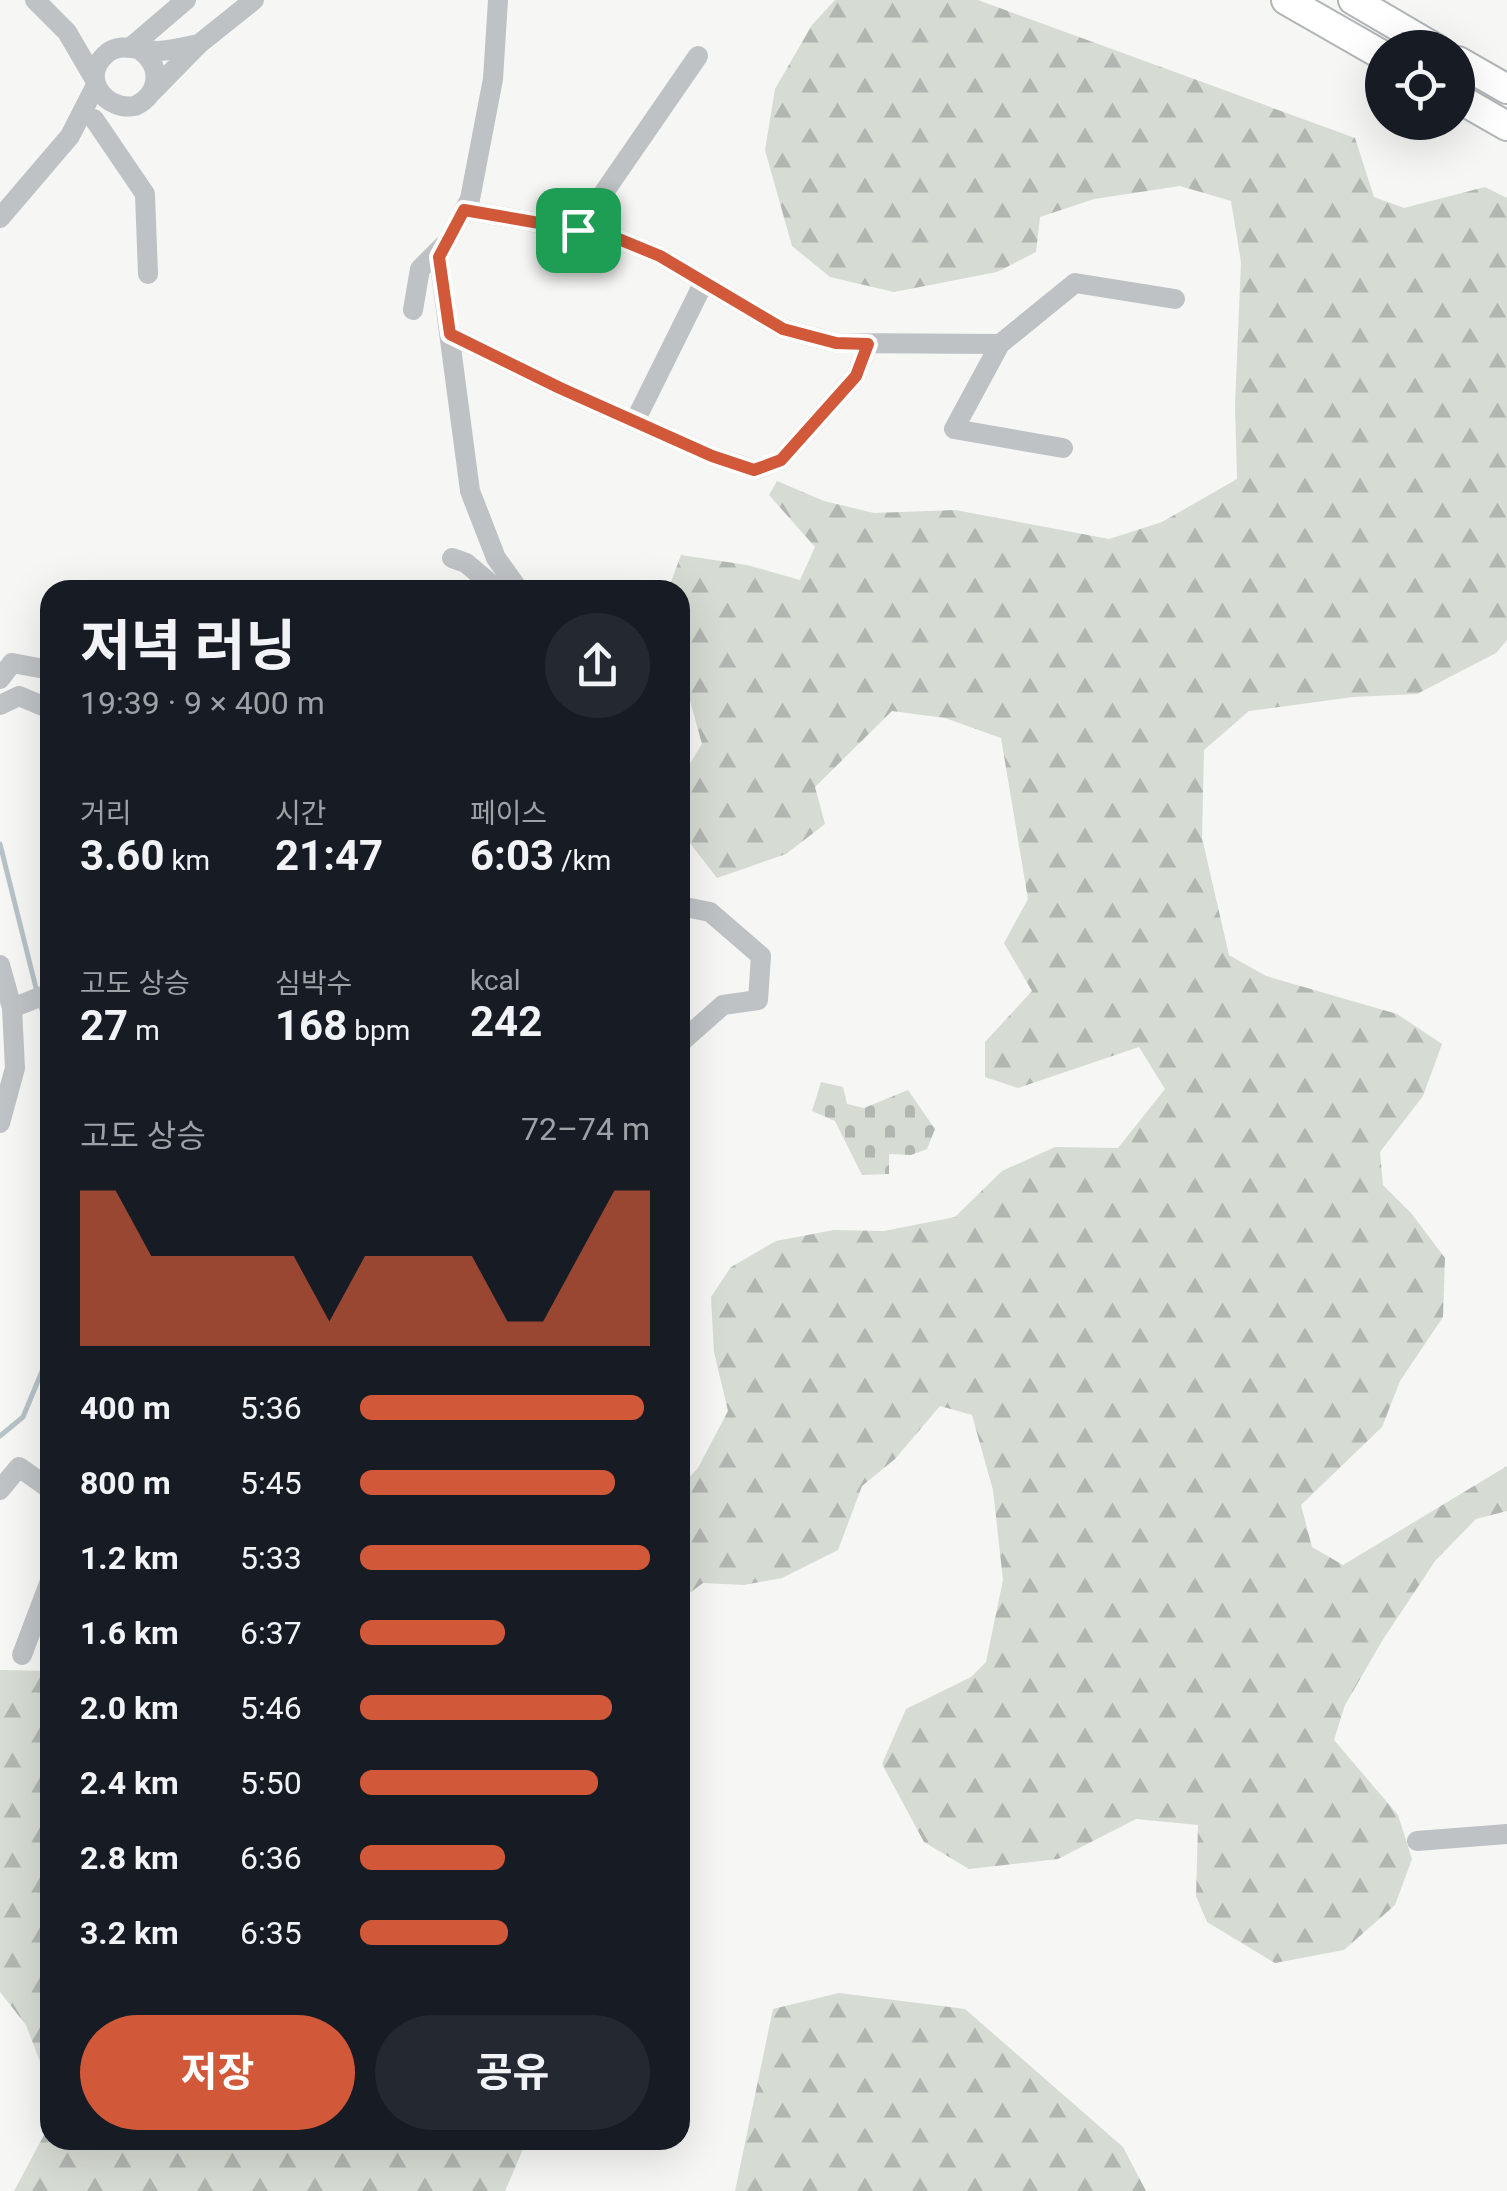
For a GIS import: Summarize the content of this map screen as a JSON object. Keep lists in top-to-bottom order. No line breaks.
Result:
{"page":{"heading":["저녁 러닝","19:39 · 9 × 400 m"],"stats":[["거리","3.60 km"],["시간","21:47"],["페이스","6:03 /km"],["고도 상승","27 m"],["심박수","168 bpm"],["kcal","242"]],"chart":["고도 상승","72–74 m"],"list":[{"name":"400 m","note":"5:36"},{"name":"800 m","note":"5:45"},{"name":"1.2 km","note":"5:33"},{"name":"1.6 km","note":"6:37"},{"name":"2.0 km","note":"5:46"},{"name":"2.4 km","note":"5:50"},{"name":"2.8 km","note":"6:36"},{"name":"3.2 km","note":"6:35"}],"buttons":["저장","공유"]}}
